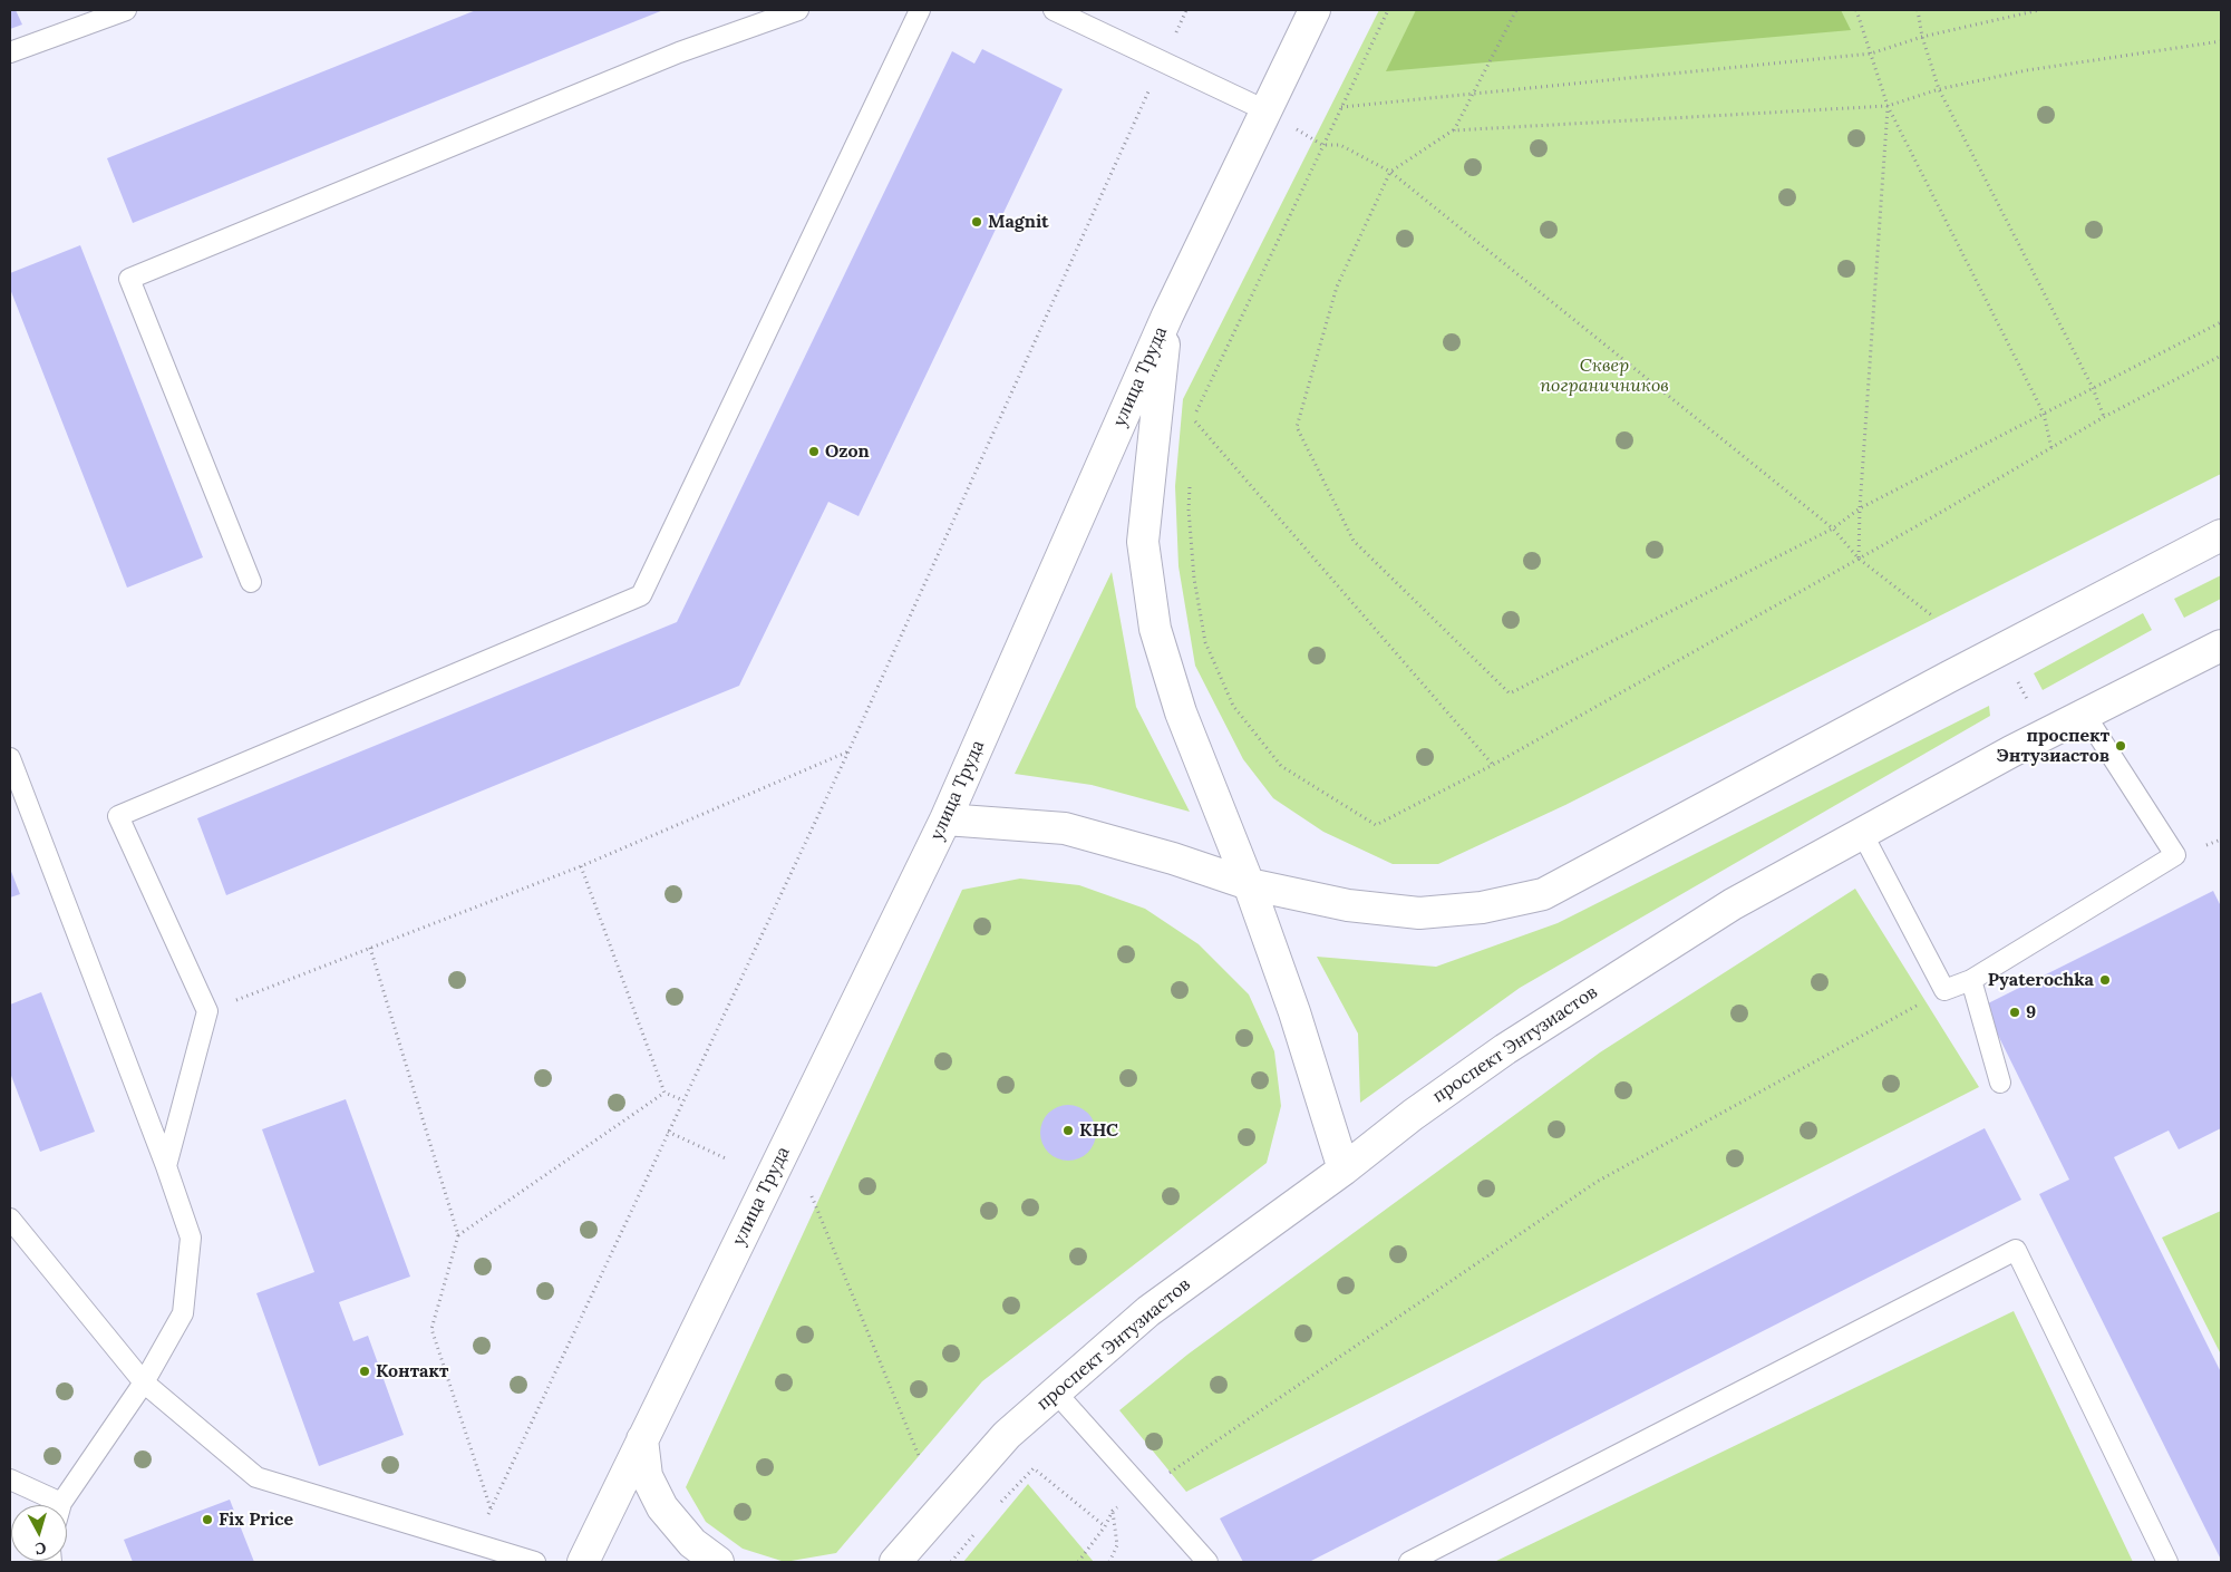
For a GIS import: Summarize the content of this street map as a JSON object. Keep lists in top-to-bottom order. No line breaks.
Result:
{"streets":{"main road":["улица Труда","проспект Энтузиастов"]},"parks":["Сквер пограничников"],"places":["Magnit","Ozon","проспект Энтузиастов","Pyaterochka","9","КНС","Контакт","Fix Price"],"north":"bottom"}
